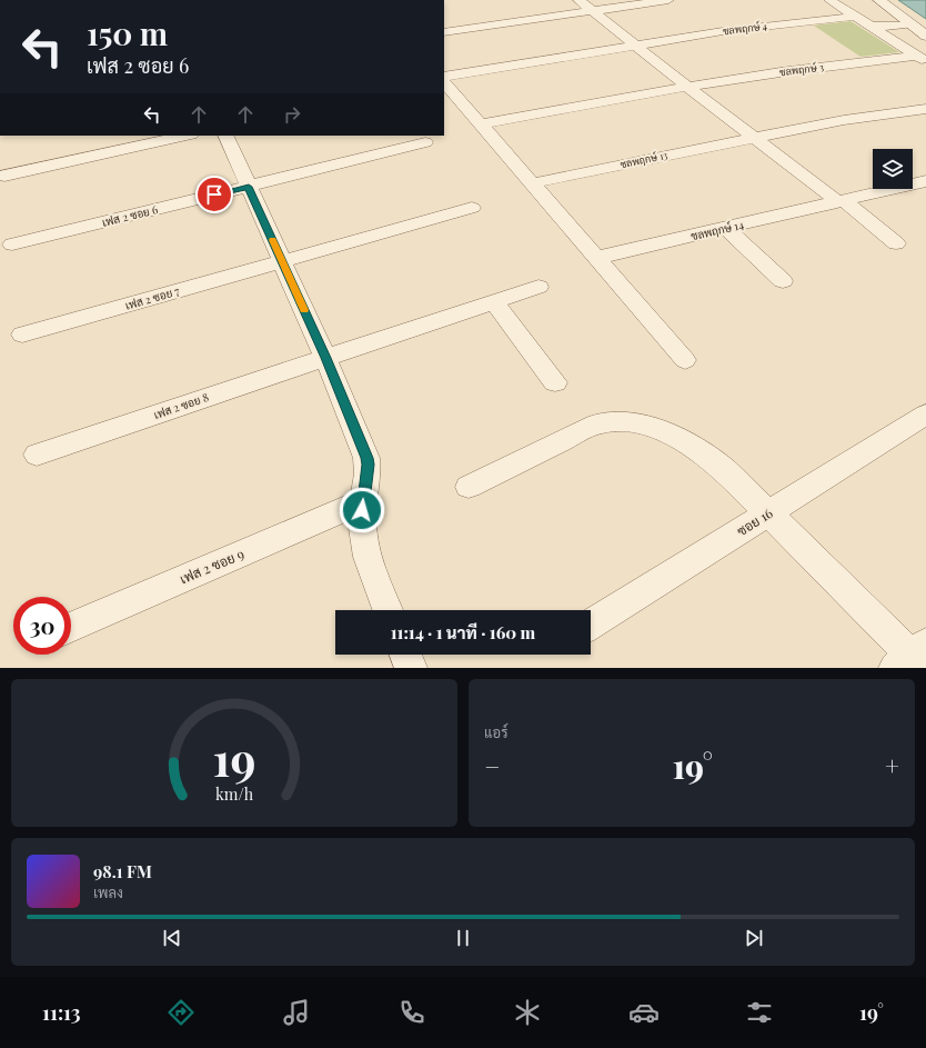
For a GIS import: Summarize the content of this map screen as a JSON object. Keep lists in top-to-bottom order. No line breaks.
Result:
{"streets":{"street":["ชลพฤกษ์ 4","ชลพฤกษ์ 3","ชลพฤกษ์ 13","เฟส 2 ซอย 6","ชลพฤกษ์ 14","เฟส 2 ซอย 7","เฟส 2 ซอย 8","ซอย 16","เฟส 2 ซอย 9"]},"page":{"turn":["150 m","เฟส 2 ซอย 6"],"limit":"30","trip":"11:14 · 1 นาที · 160 m","tile":"แอร์","heat":["−","19°","+"],"song":["98.1 FM","เพลง"],"tabs":["11:13","19°"],"gauge":["19","km/h"]}}
